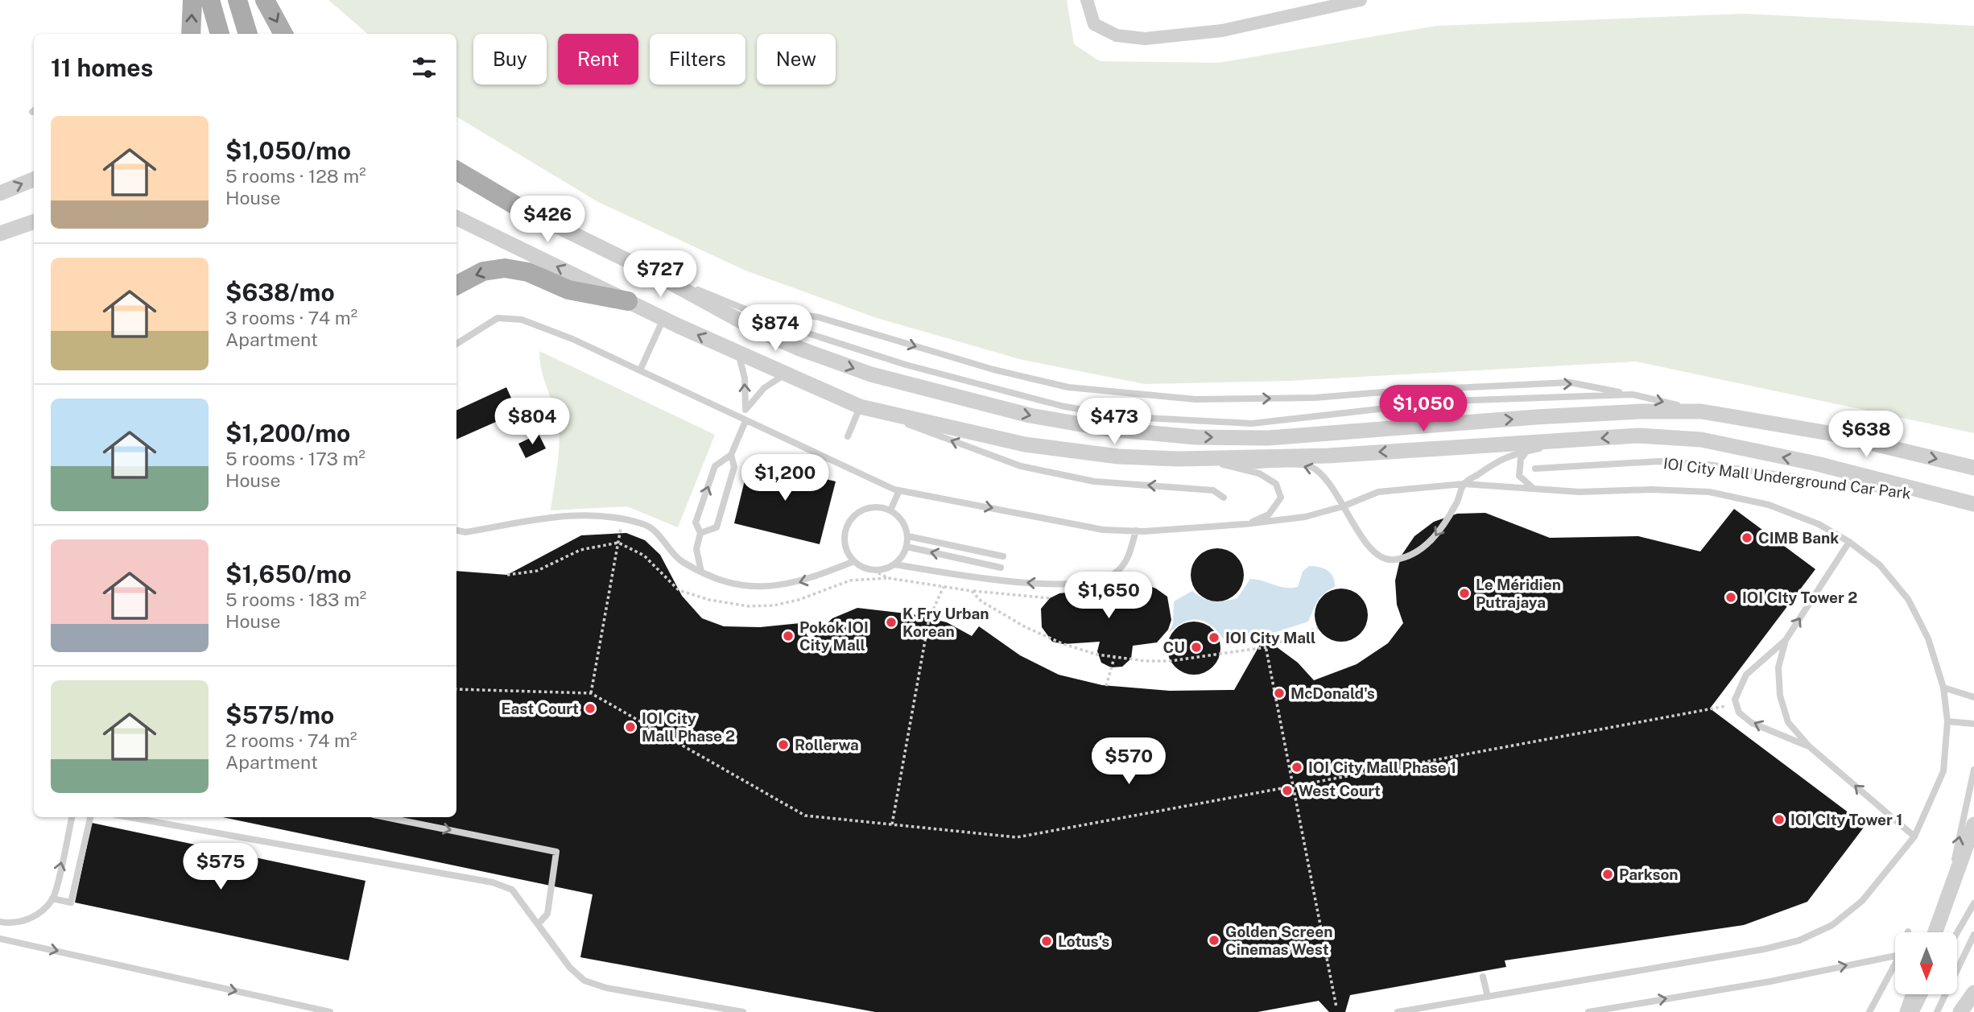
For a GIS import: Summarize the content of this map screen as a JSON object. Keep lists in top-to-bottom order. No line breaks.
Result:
{"streets":{"lane":["IOI City Mall Underground Car Park"]},"places":["CIMB Bank","Le Méridien Putrajaya","IOI CIty Tower 2","K Fry Urban Korean","Pokok IOI City Mall","IOI City Mall","CU","McDonald's","East Court","IOI City Mall Phase 2","Rollerwa","IOI City Mall Phase 1","West Court","IOI CIty Tower 1","Parkson","Golden Screen Cinemas West","Lotus's"],"north":"bottom","page":{"chip":["Buy","Rent","Filters","New"],"heading":"11 homes","list":[{"name":"$1,050/mo","note":"5 rooms · 128 m² · House"},{"name":"$638/mo","note":"3 rooms · 74 m² · Apartment"},{"name":"$1,200/mo","note":"5 rooms · 173 m² · House"},{"name":"$1,650/mo","note":"5 rooms · 183 m² · House"},{"name":"$575/mo","note":"2 rooms · 74 m² · Apartment"}],"price":["$426","$727","$874","$1,050","$804","$473","$638","$1,200","$1,650","$570","$575"]}}
